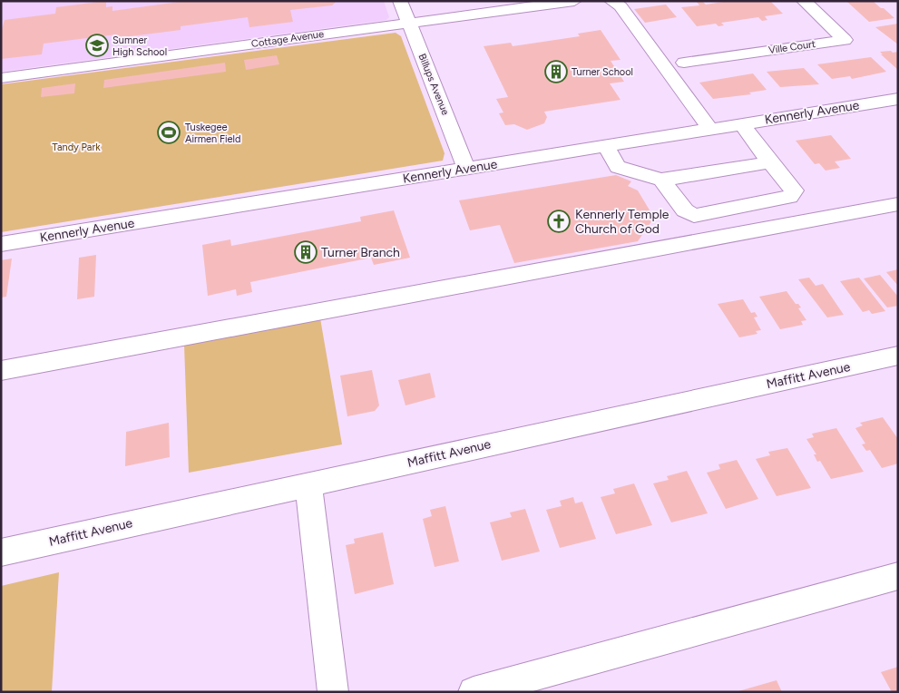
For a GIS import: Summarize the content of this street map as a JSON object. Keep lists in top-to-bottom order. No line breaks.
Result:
{"streets":{"street":["Cottage Avenue","Ville Court","Billups Avenue","Kennerly Avenue","Maffitt Avenue"]},"crossings":[["Cottage Avenue","Billups Avenue"],["Billups Avenue","Kennerly Avenue"]],"parks":["Tandy Park"],"places":{"school or university":["Sumner High School"],"building":["Turner School","Turner Branch"],"sports":["Tuskegee Airmen Field"],"church":["Kennerly Temple Church of God"]}}
